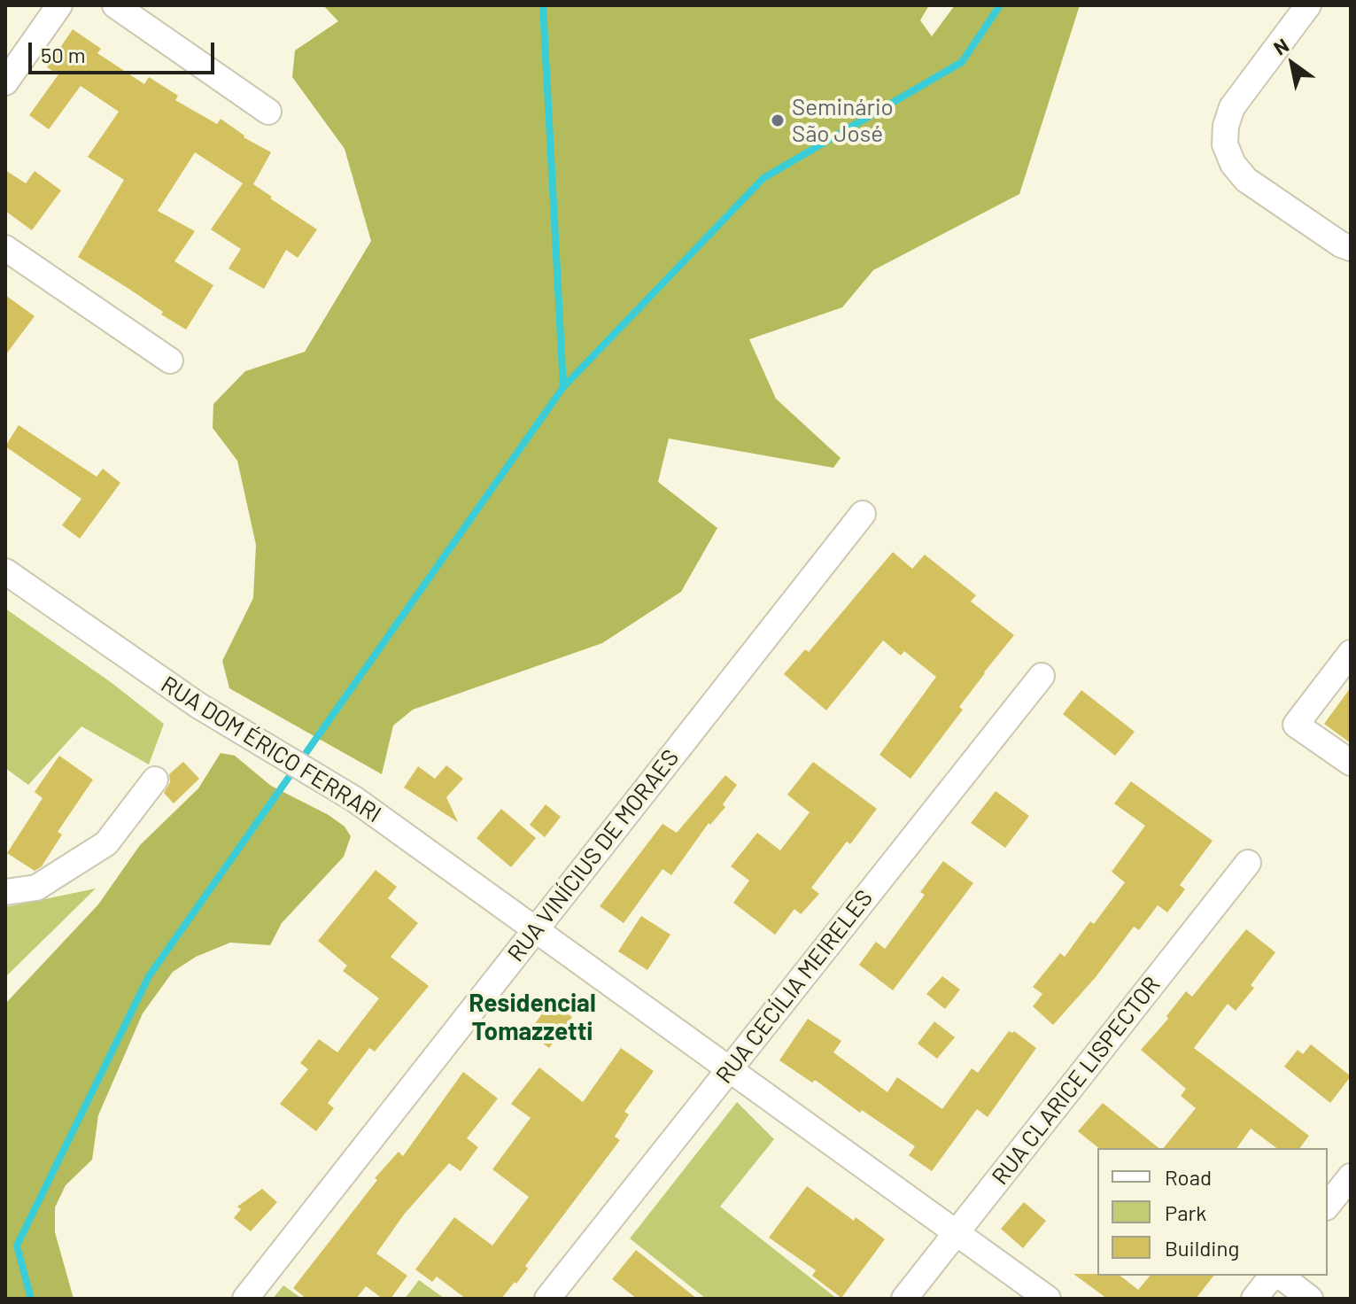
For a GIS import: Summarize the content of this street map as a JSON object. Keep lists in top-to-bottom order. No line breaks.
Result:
{"streets":{"street":["RUA DOM ÉRICO FERRARI","RUA VINÍCIUS DE MORAES","RUA CECÍLIA MEIRELES","RUA CLARICE LISPECTOR"]},"crossings":[["RUA DOM ÉRICO FERRARI","RUA VINÍCIUS DE MORAES"],["RUA DOM ÉRICO FERRARI","RUA CECÍLIA MEIRELES"],["RUA DOM ÉRICO FERRARI","RUA CLARICE LISPECTOR"]],"districts":["Residencial Tomazzetti"],"places":["Seminário São José"],"legend":["Road","Park","Building"],"scale_bar":"50 m","north":"top left"}
